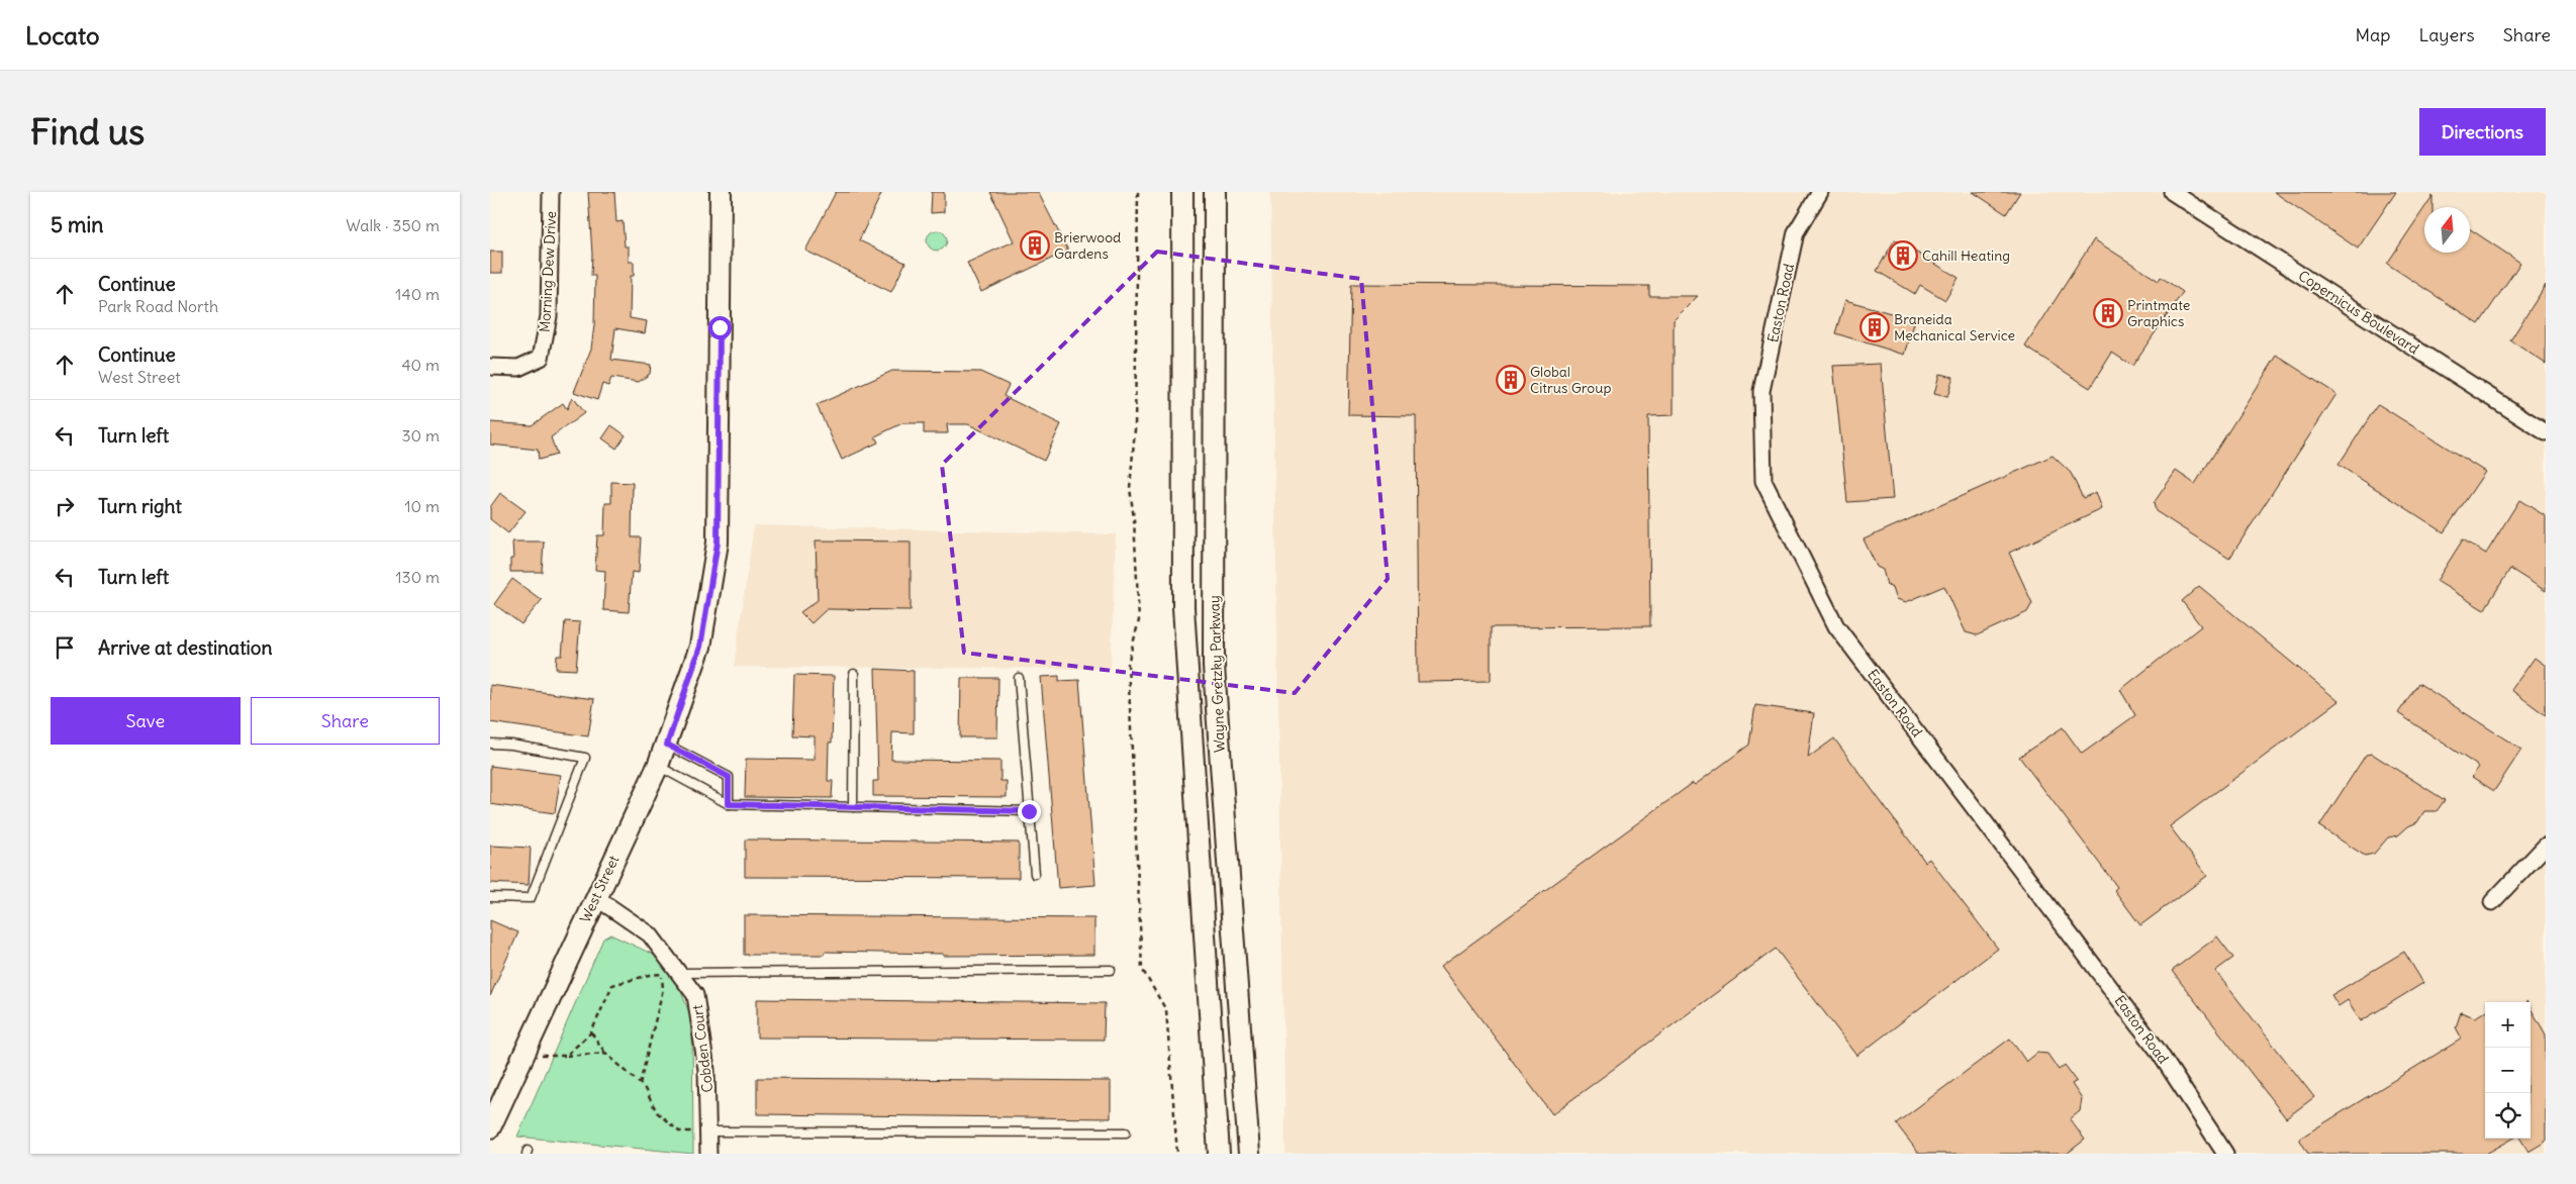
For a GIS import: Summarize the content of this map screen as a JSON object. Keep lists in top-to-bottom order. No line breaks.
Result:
{"streets":{"main road":["Wayne Gretzky Parkway","West Street"],"street":["Morning Dew Drive","Easton Road","Copernicus Boulevard","Cobden Court"]},"crossings":[["West Street","Cobden Court"]],"places":{"building":["Brierwood Gardens","Cahill Heating","Printmate Graphics","Braneida Mechanical Service","Global Citrus Group"]},"north":"top","page":{"header":"Locato","nav":["Map","Layers","Share"],"buttons":["Directions",["Save","Share"]],"title":"Find us","heading":["5 min","Walk · 350 m"],"list":[["Continue","Park Road North","140 m"],["Continue","West Street","40 m"],["Turn left","30 m"],["Turn right","10 m"],["Turn left","130 m"],"Arrive at destination"],"map_buttons":["+","−"]}}
